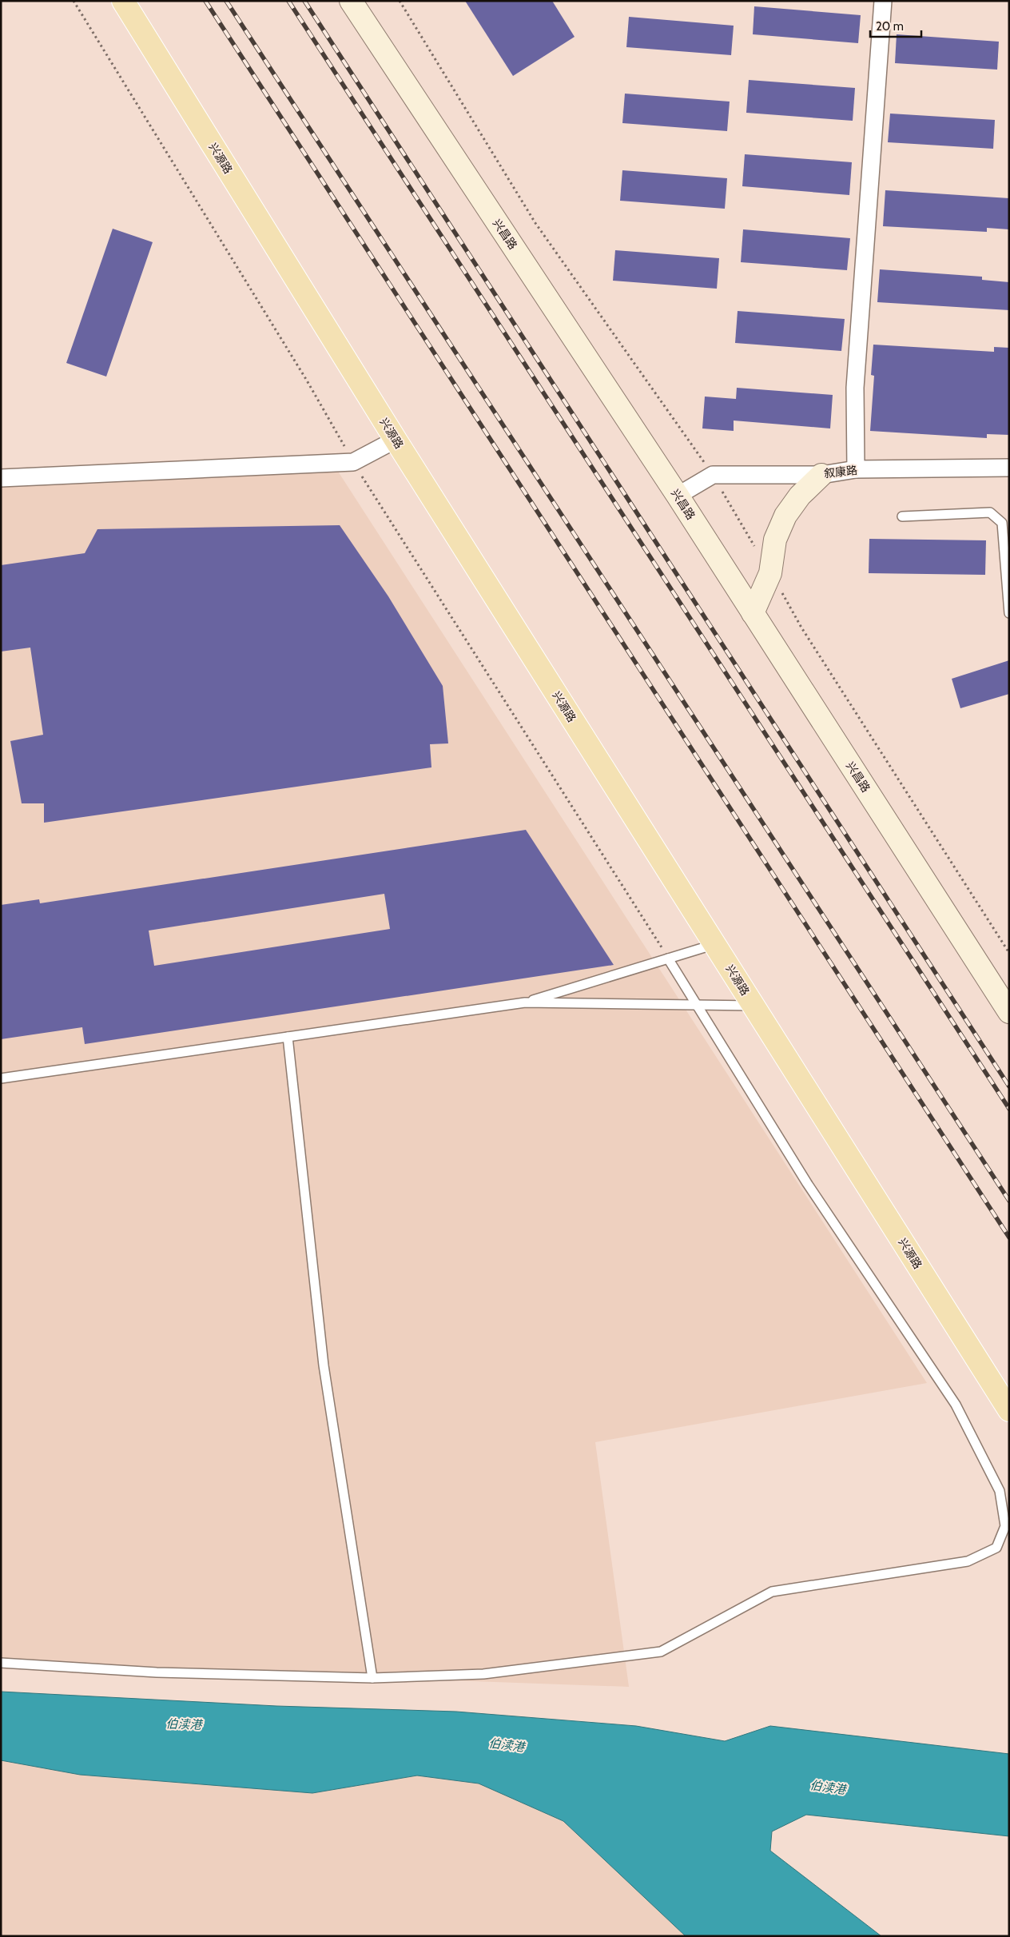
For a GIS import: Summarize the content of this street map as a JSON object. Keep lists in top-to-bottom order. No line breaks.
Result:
{"streets":{"main road":["兴源路","兴昌路"],"street":["叙康路"]},"crossings":[["兴昌路","叙康路"]],"water":["伯渎港"],"scale_bar":"20 m"}
